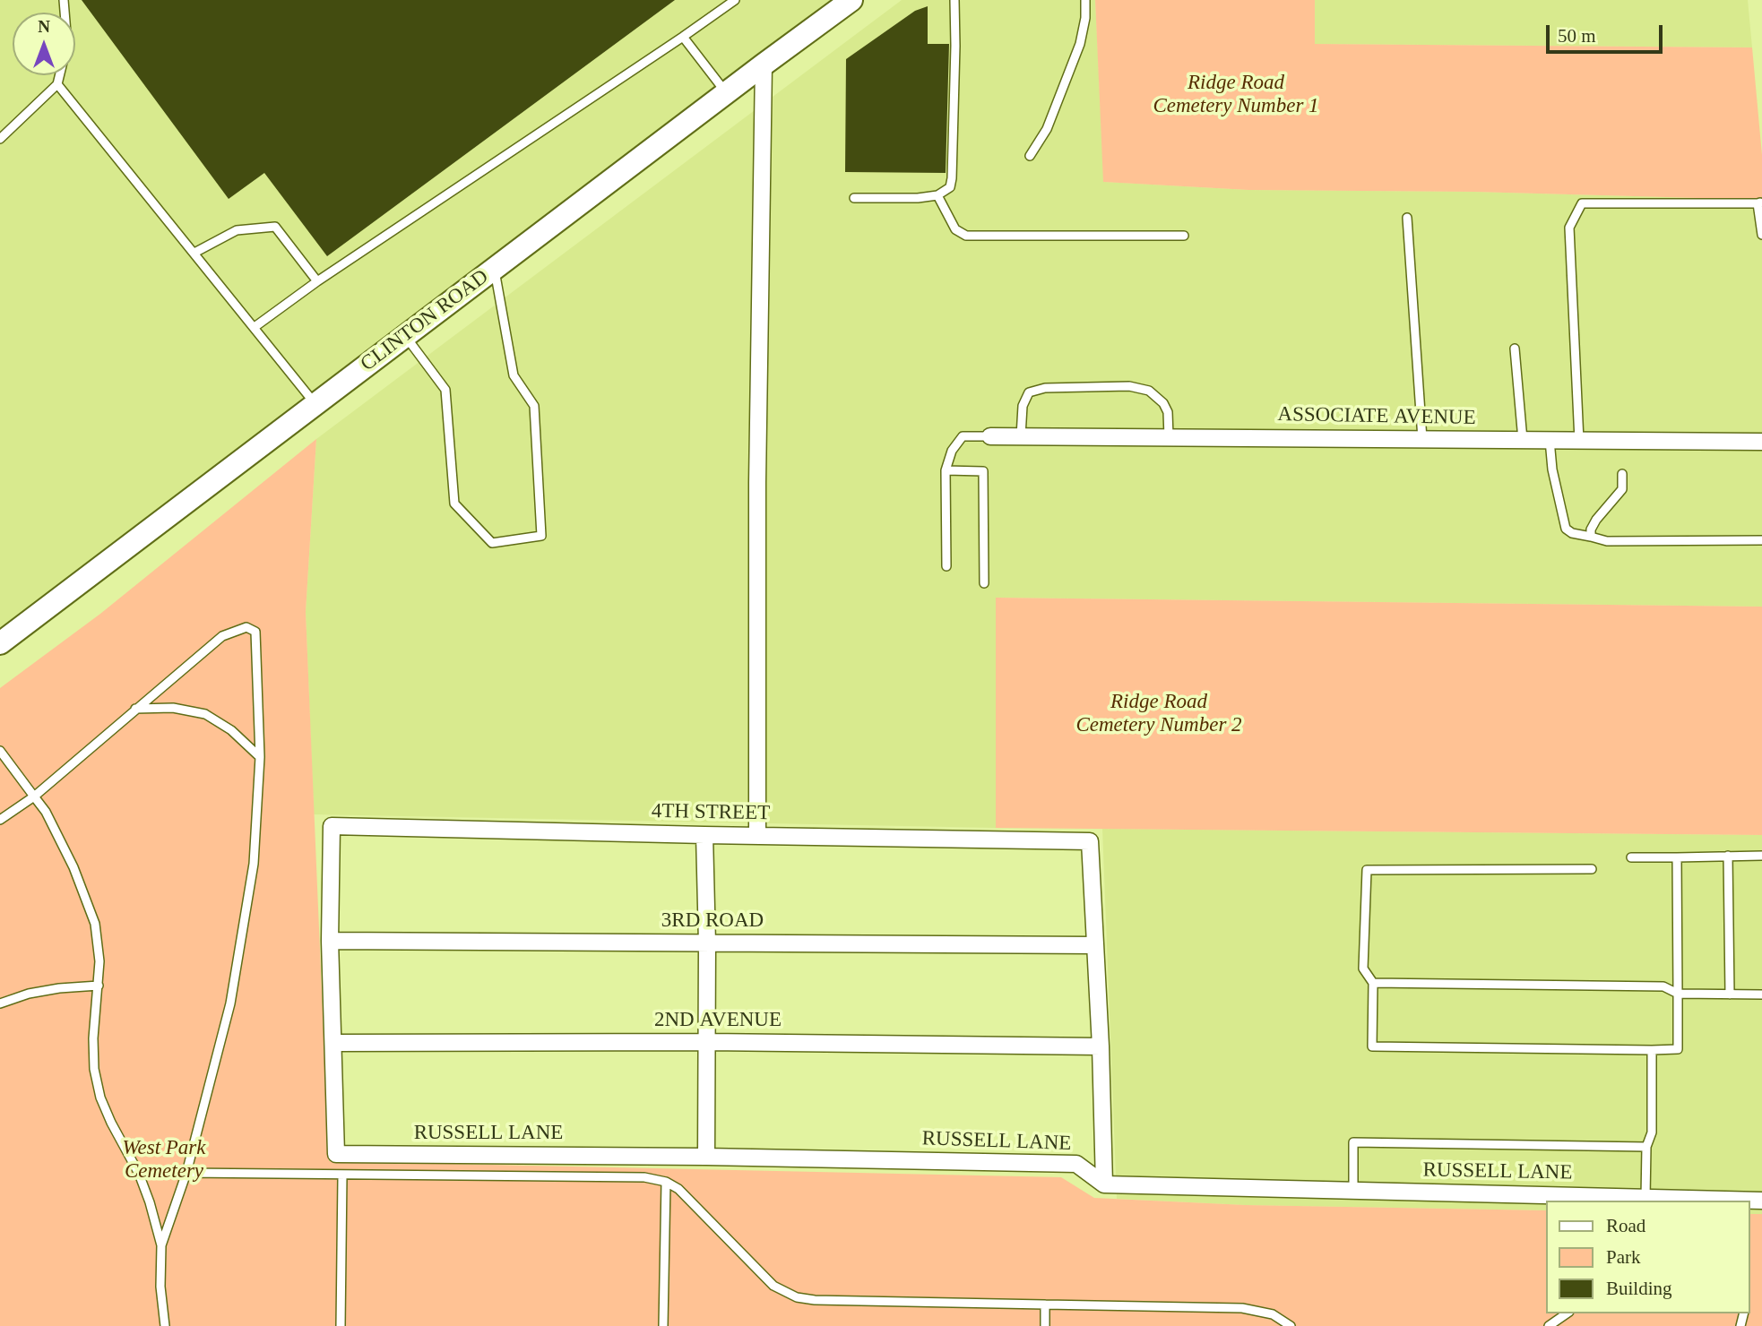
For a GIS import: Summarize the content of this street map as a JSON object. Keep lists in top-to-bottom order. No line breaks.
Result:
{"streets":{"street":["CLINTON ROAD","ASSOCIATE AVENUE","4TH STREET","3RD ROAD","2ND AVENUE","RUSSELL LANE"]},"crossings":[["4TH STREET","3RD ROAD"],["2ND AVENUE","RUSSELL LANE"]],"parks":["Ridge Road Cemetery Number 1","Ridge Road Cemetery Number 2","West Park Cemetery"],"legend":["Road","Park","Building"],"scale_bar":"50 m","north":"top"}
